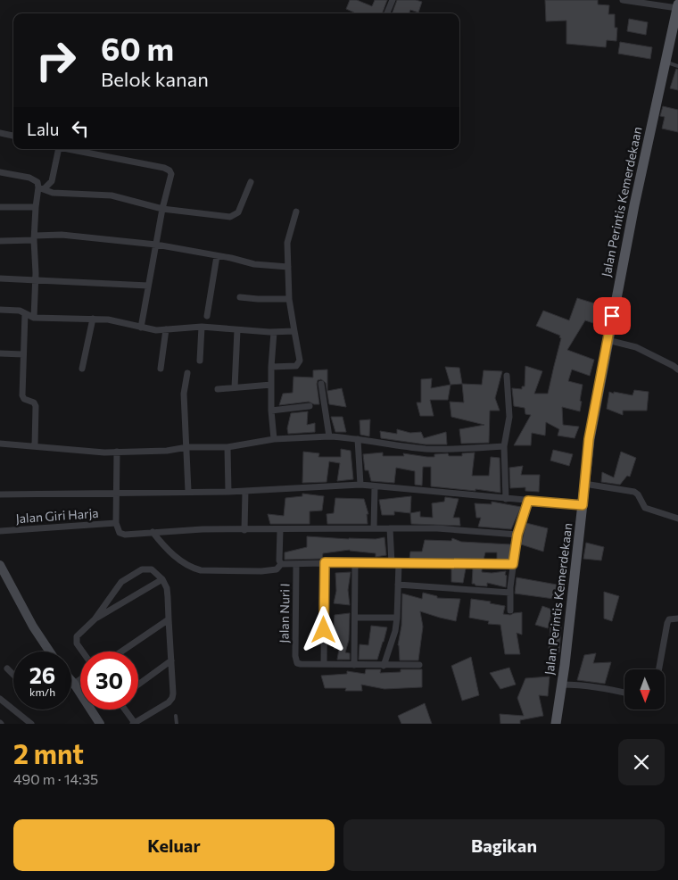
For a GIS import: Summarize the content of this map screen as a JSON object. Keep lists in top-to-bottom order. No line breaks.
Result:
{"streets":{"main road":["Jalan Perintis Kemerdekaan"],"street":["Jalan Giri Harja","Jalan Nuri I"]},"north":"bottom","page":{"turn":["60 m","Belok kanan"],"then":"Lalu","speed":"26 km/h","limit":"30","heading":["2 mnt","490 m · 14:35"],"buttons":["Keluar","Bagikan"]}}
